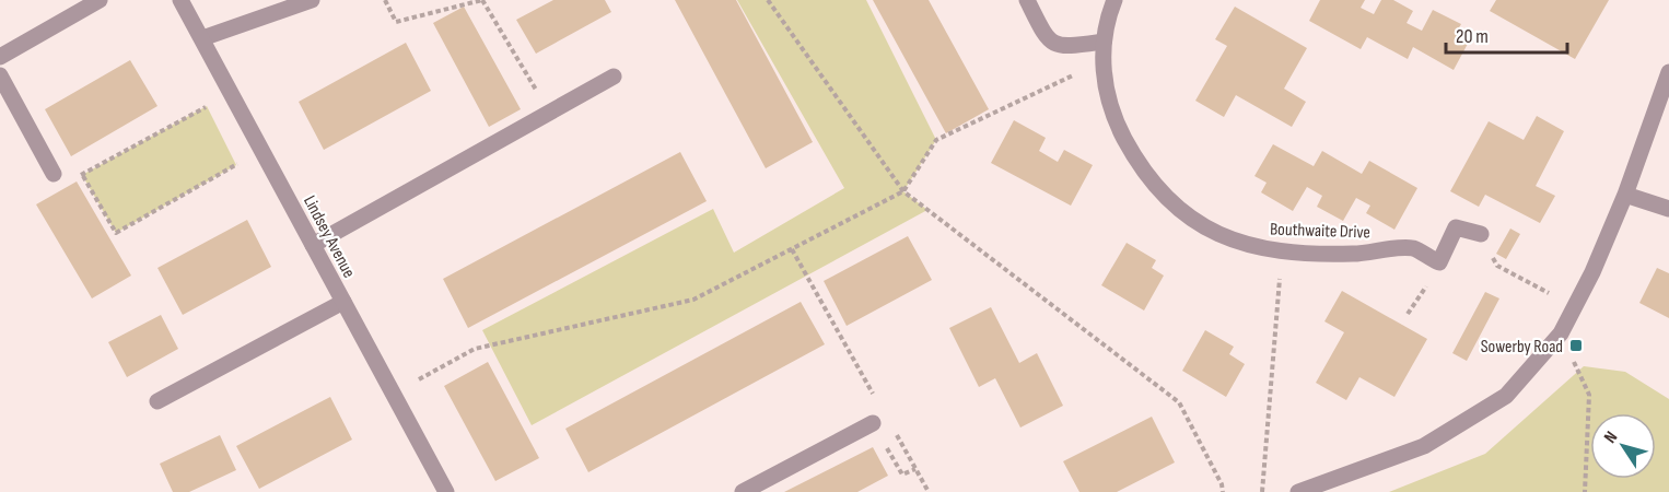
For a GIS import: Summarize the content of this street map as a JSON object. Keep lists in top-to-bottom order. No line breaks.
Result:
{"streets":{"street":["Bouthwaite Drive","Lindsey Avenue"]},"places":{"transit":["Sowerby Road"]},"scale_bar":"20 m","north":"top left"}
